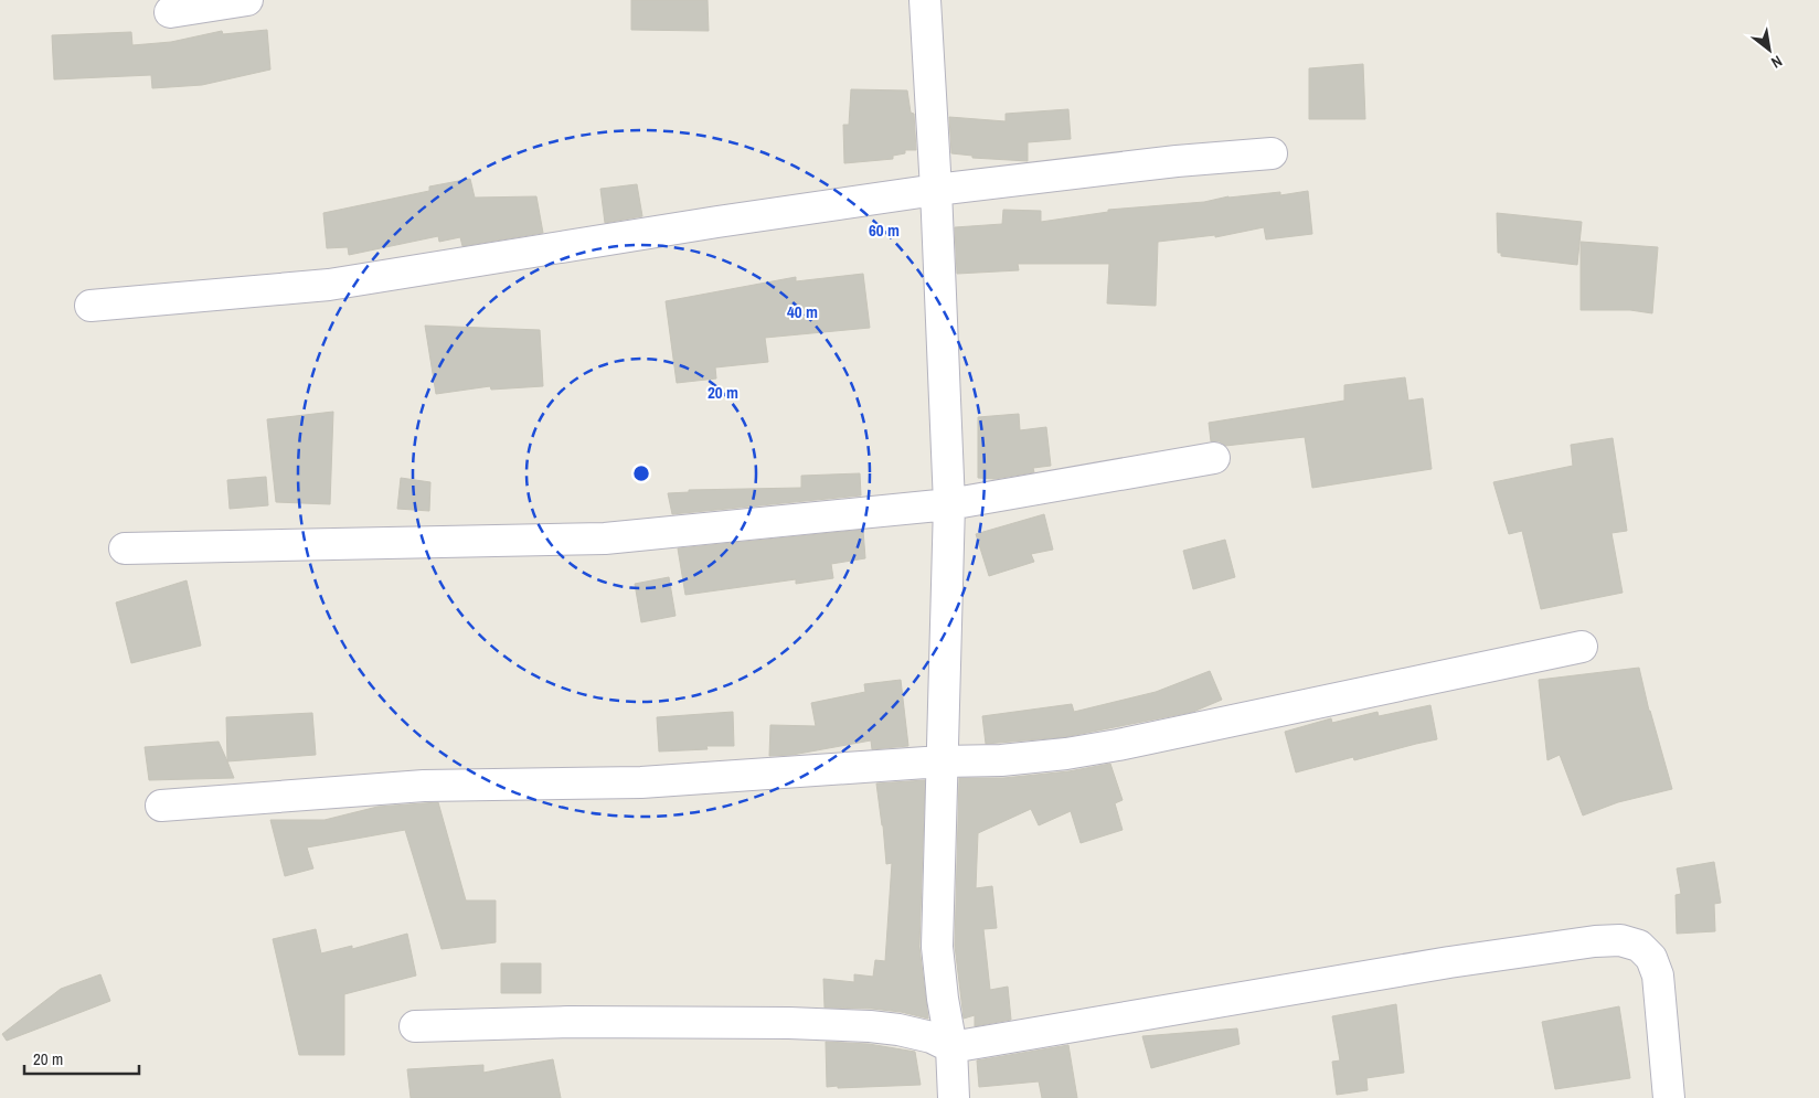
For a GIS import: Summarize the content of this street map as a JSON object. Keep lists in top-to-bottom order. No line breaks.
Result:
{"scale_bar":"20 m","north":"bottom right","rings":["60 m","40 m","20 m"]}
